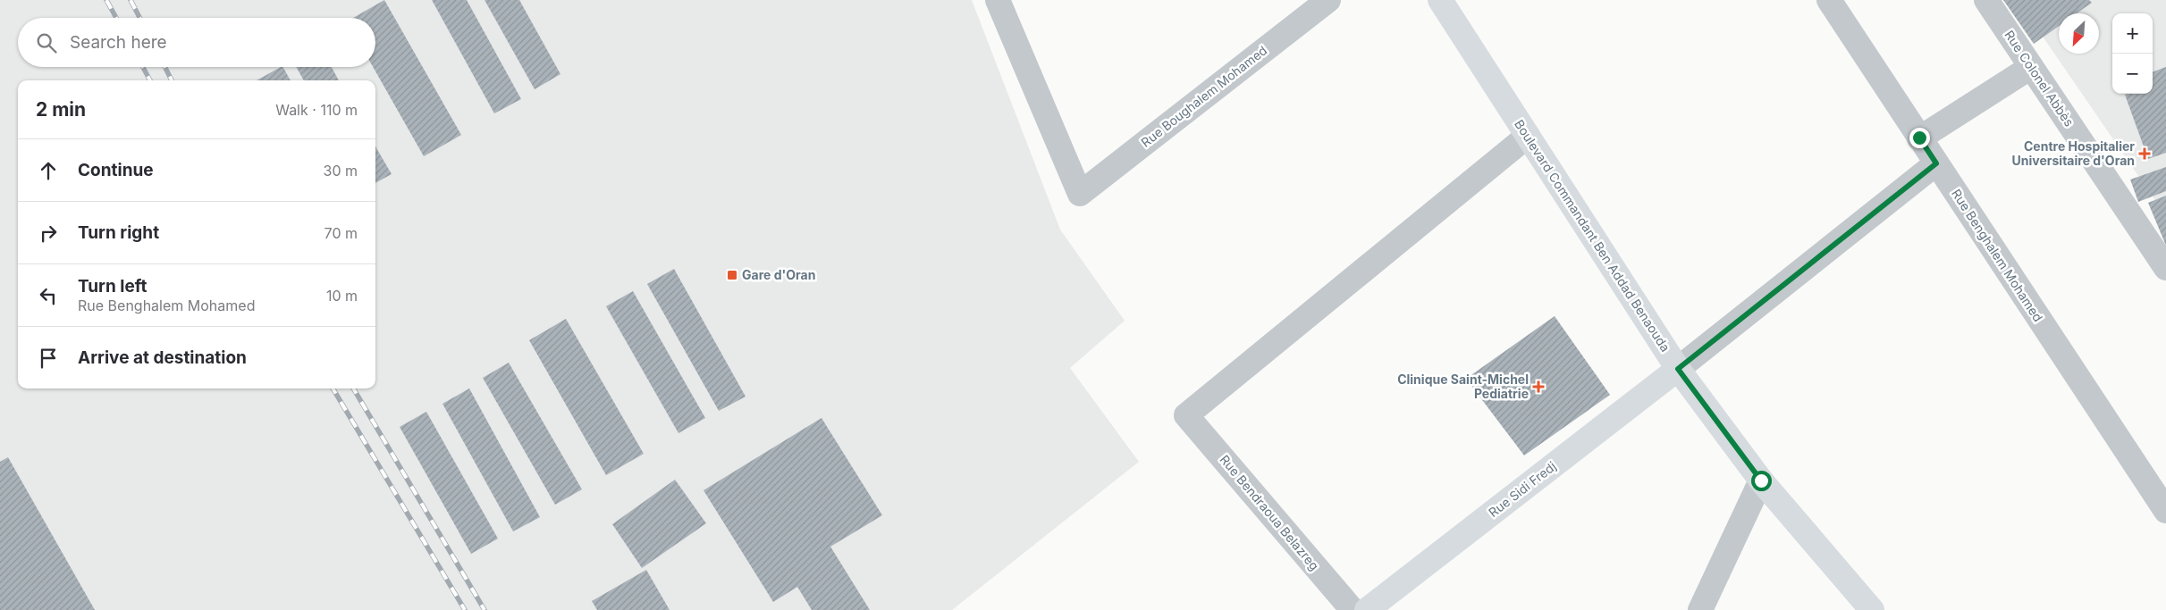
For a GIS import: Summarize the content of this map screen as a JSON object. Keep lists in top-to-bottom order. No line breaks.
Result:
{"streets":{"main road":["Boulevard Commandant Ben Addad Benaouda","Rue Sidi Fredj"],"street":["Rue Colonel Abbès","Rue Boughalem Mohamed","Rue Benghalem Mohamed","Rue Bendraoua Belazreg"]},"crossings":[["Boulevard Commandant Ben Addad Benaouda","Rue Sidi Fredj"],["Boulevard Commandant Ben Addad Benaouda","Rue Bendraoua Belazreg"]],"places":{"health":["Centre Hospitalier Universitaire d'Oran","Clinique Saint-Michel Pediatrie"],"transit":["Gare d'Oran"]},"north":"bottom left","page":{"map_buttons":["+","−"],"search":"Search here","heading":["2 min","Walk · 110 m"],"list":[["Continue","30 m"],["Turn right","70 m"],["Turn left","Rue Benghalem Mohamed","10 m"],"Arrive at destination"]}}
